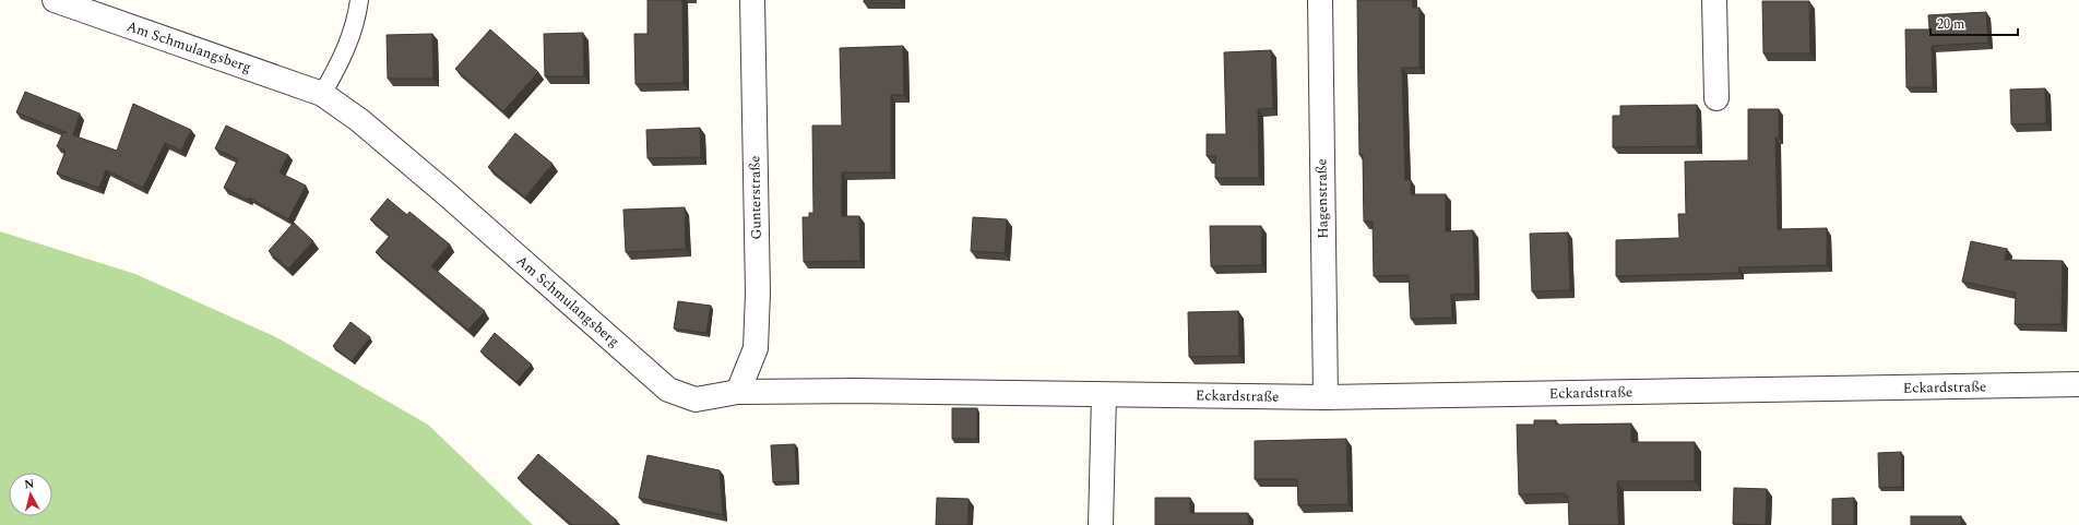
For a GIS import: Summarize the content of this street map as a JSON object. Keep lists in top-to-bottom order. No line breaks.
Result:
{"streets":{"street":["Am Schmulangsberg","Gunterstraße","Hagenstraße","Eckardstraße"]},"crossings":[["Am Schmulangsberg","Gunterstraße"],["Am Schmulangsberg","Eckardstraße"],["Hagenstraße","Eckardstraße"]],"scale_bar":"20 m","north":"top"}
